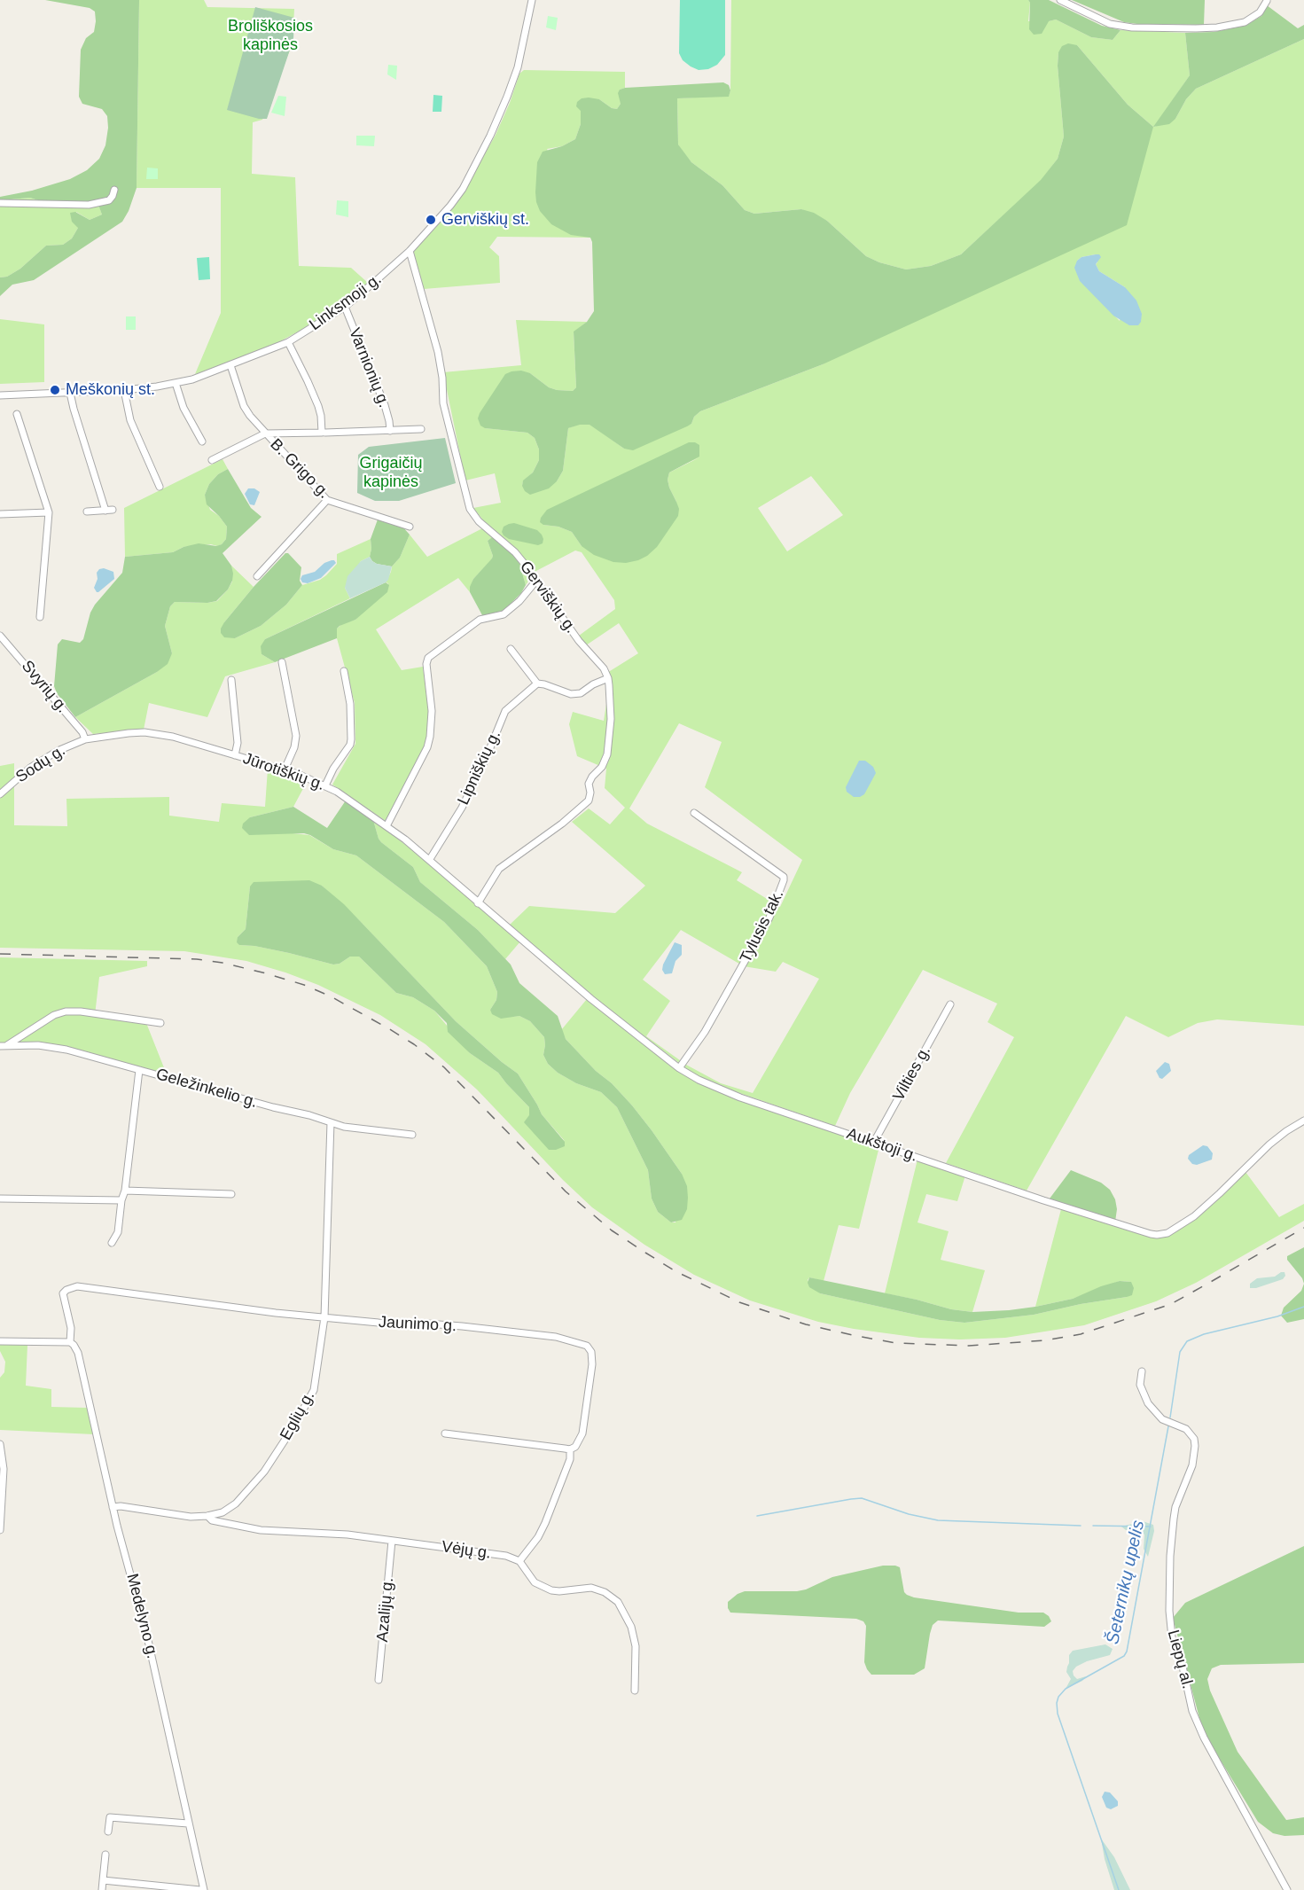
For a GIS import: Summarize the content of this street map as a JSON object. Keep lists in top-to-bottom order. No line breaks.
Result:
{"streets":{"street":["Linksmoji g.","Varnionių g.","B. Grigo g.","Gerviškių g.","Svyrių g.","Sodų g.","Lipniškių g.","Jūrotiškių g.","Tylusis tak.","Vilties g.","Geležinkelio g.","Aukštoji g.","Jaunimo g.","Eglių g.","Vėjų g.","Azalijų g.","Medelyno g.","Liepų al."]},"crossings":[["Linksmoji g.","Varnionių g."],["Linksmoji g.","B. Grigo g."],["Linksmoji g.","Gerviškių g."],["Svyrių g.","Sodų g."],["Svyrių g.","Jūrotiškių g."],["Sodų g.","Jūrotiškių g."],["Lipniškių g.","Jūrotiškių g."],["Jūrotiškių g.","Aukštoji g."],["Tylusis tak.","Aukštoji g."],["Vilties g.","Aukštoji g."],["Geležinkelio g.","Eglių g."],["Jaunimo g.","Eglių g."],["Jaunimo g.","Medelyno g."],["Eglių g.","Vėjų g."],["Eglių g.","Medelyno g."],["Vėjų g.","Azalijų g."]],"water":["Šeternikų upelis"],"parks":["Broliškosios kapinės","Grigaičių kapinės"],"places":["Gerviškių st.","Meškonių st."]}
